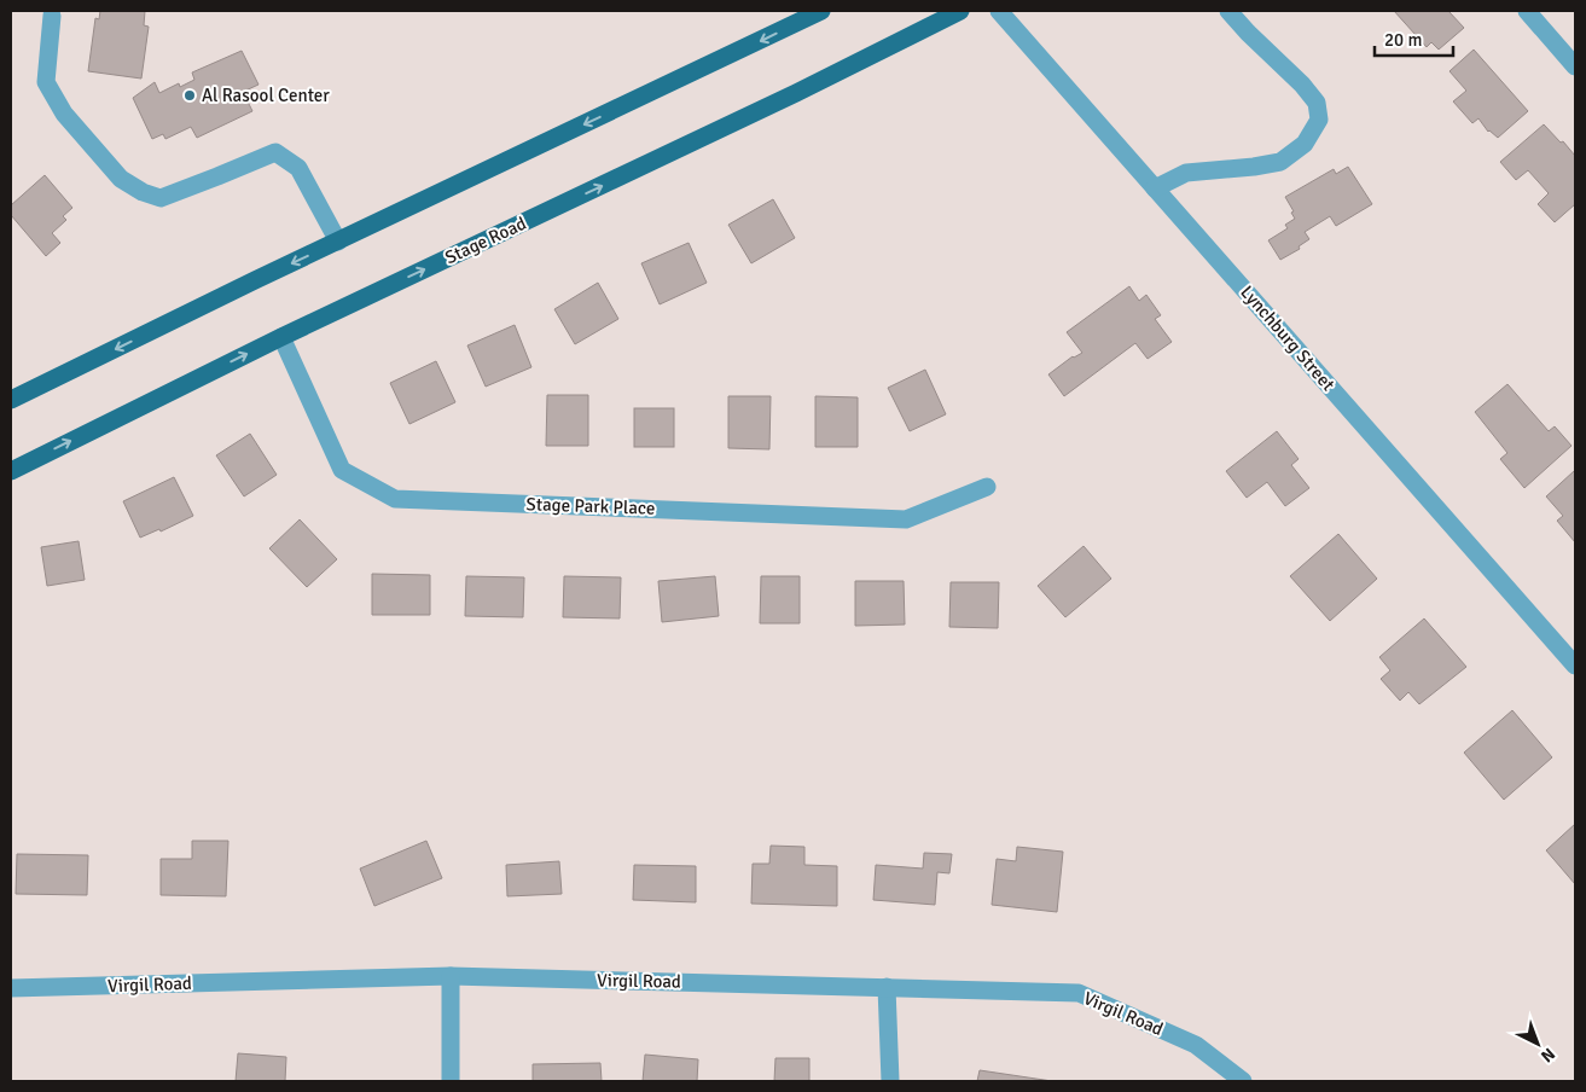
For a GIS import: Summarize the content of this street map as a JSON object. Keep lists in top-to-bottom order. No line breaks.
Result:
{"streets":{"main road":["Stage Road"],"street":["Lynchburg Street","Stage Park Place","Virgil Road"]},"crossings":[["Stage Road","Stage Park Place"]],"places":["Al Rasool Center"],"scale_bar":"20 m","north":"bottom right"}
